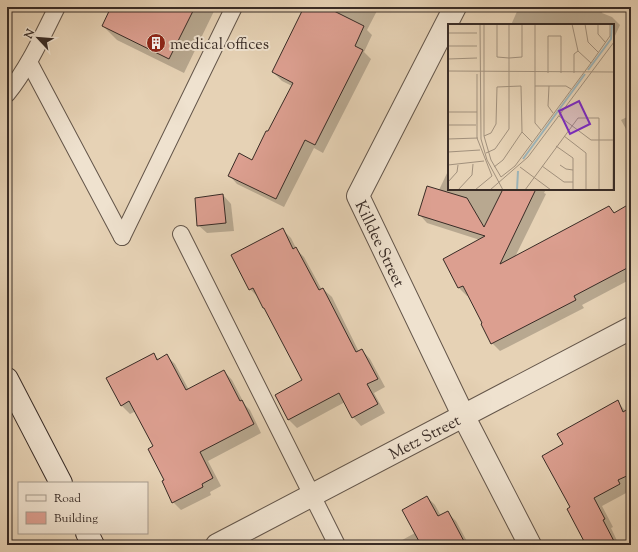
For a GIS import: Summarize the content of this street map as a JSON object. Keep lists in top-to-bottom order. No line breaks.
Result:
{"streets":{"street":["Killdee Street","Metz Street"]},"crossings":[["Killdee Street","Metz Street"]],"places":{"building":["medical offices"]},"legend":["Road","Building"],"north":"top left"}
